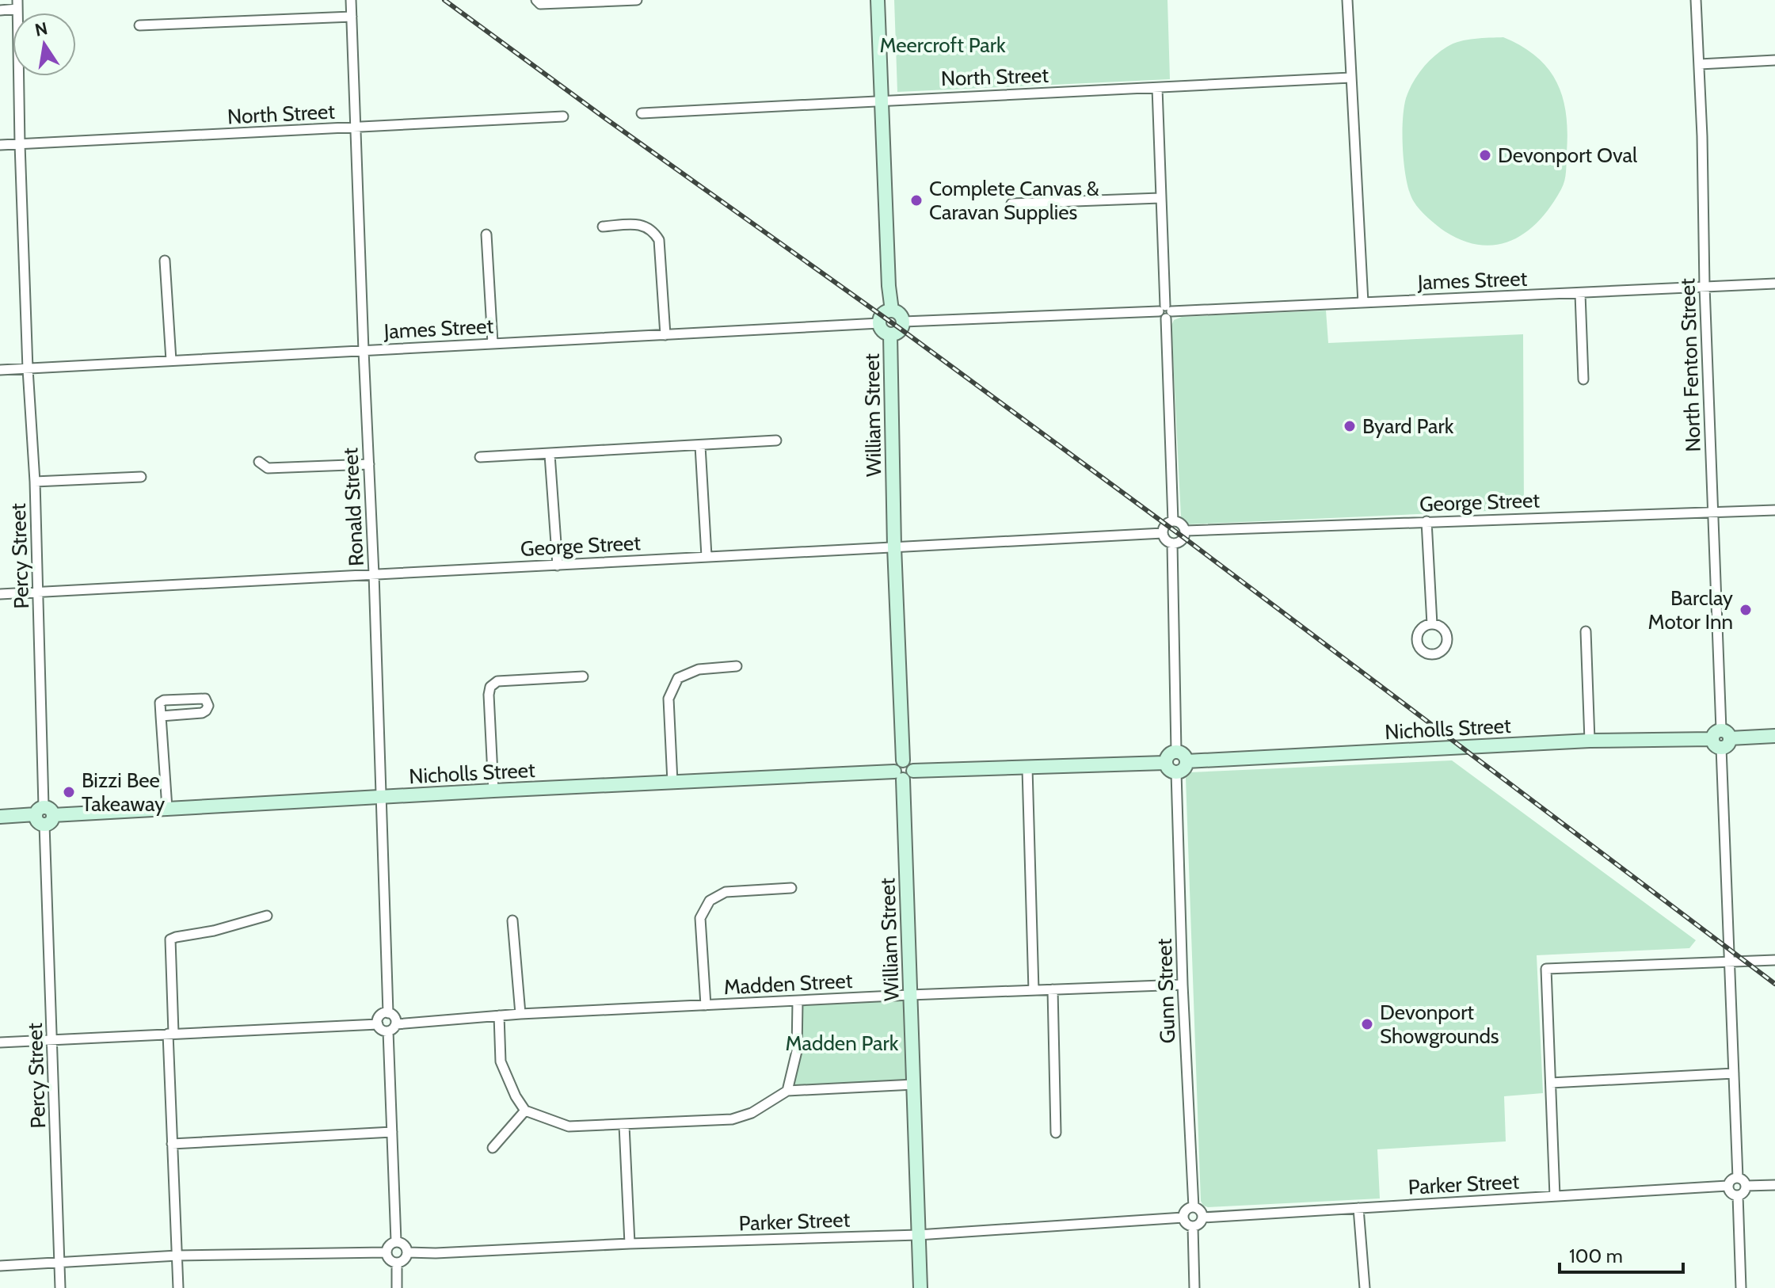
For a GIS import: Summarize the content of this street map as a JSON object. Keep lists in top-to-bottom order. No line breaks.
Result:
{"streets":{"street":["North Street","James Street","North Fenton Street","William Street","George Street","Ronald Street","Percy Street","Nicholls Street","Madden Street","Gunn Street","Parker Street"]},"crossings":[["North Street","Ronald Street"],["North Street","Percy Street"],["James Street","North Fenton Street"],["James Street","William Street"],["James Street","Ronald Street"],["James Street","Percy Street"],["North Fenton Street","George Street"],["North Fenton Street","Nicholls Street"],["North Fenton Street","Parker Street"],["William Street","George Street"],["William Street","Nicholls Street"],["William Street","Madden Street"],["William Street","Parker Street"],["George Street","Ronald Street"],["George Street","Percy Street"],["Ronald Street","Nicholls Street"],["Ronald Street","Madden Street"],["Percy Street","Nicholls Street"],["Nicholls Street","Gunn Street"],["Madden Street","Gunn Street"],["Gunn Street","Parker Street"]],"parks":["Meercroft Park","Madden Park"],"places":["Devonport Oval","Complete Canvas & Caravan Supplies","Byard Park","Barclay Motor Inn","Bizzi Bee Takeaway","Devonport Showgrounds"],"scale_bar":"100 m","north":"top"}
